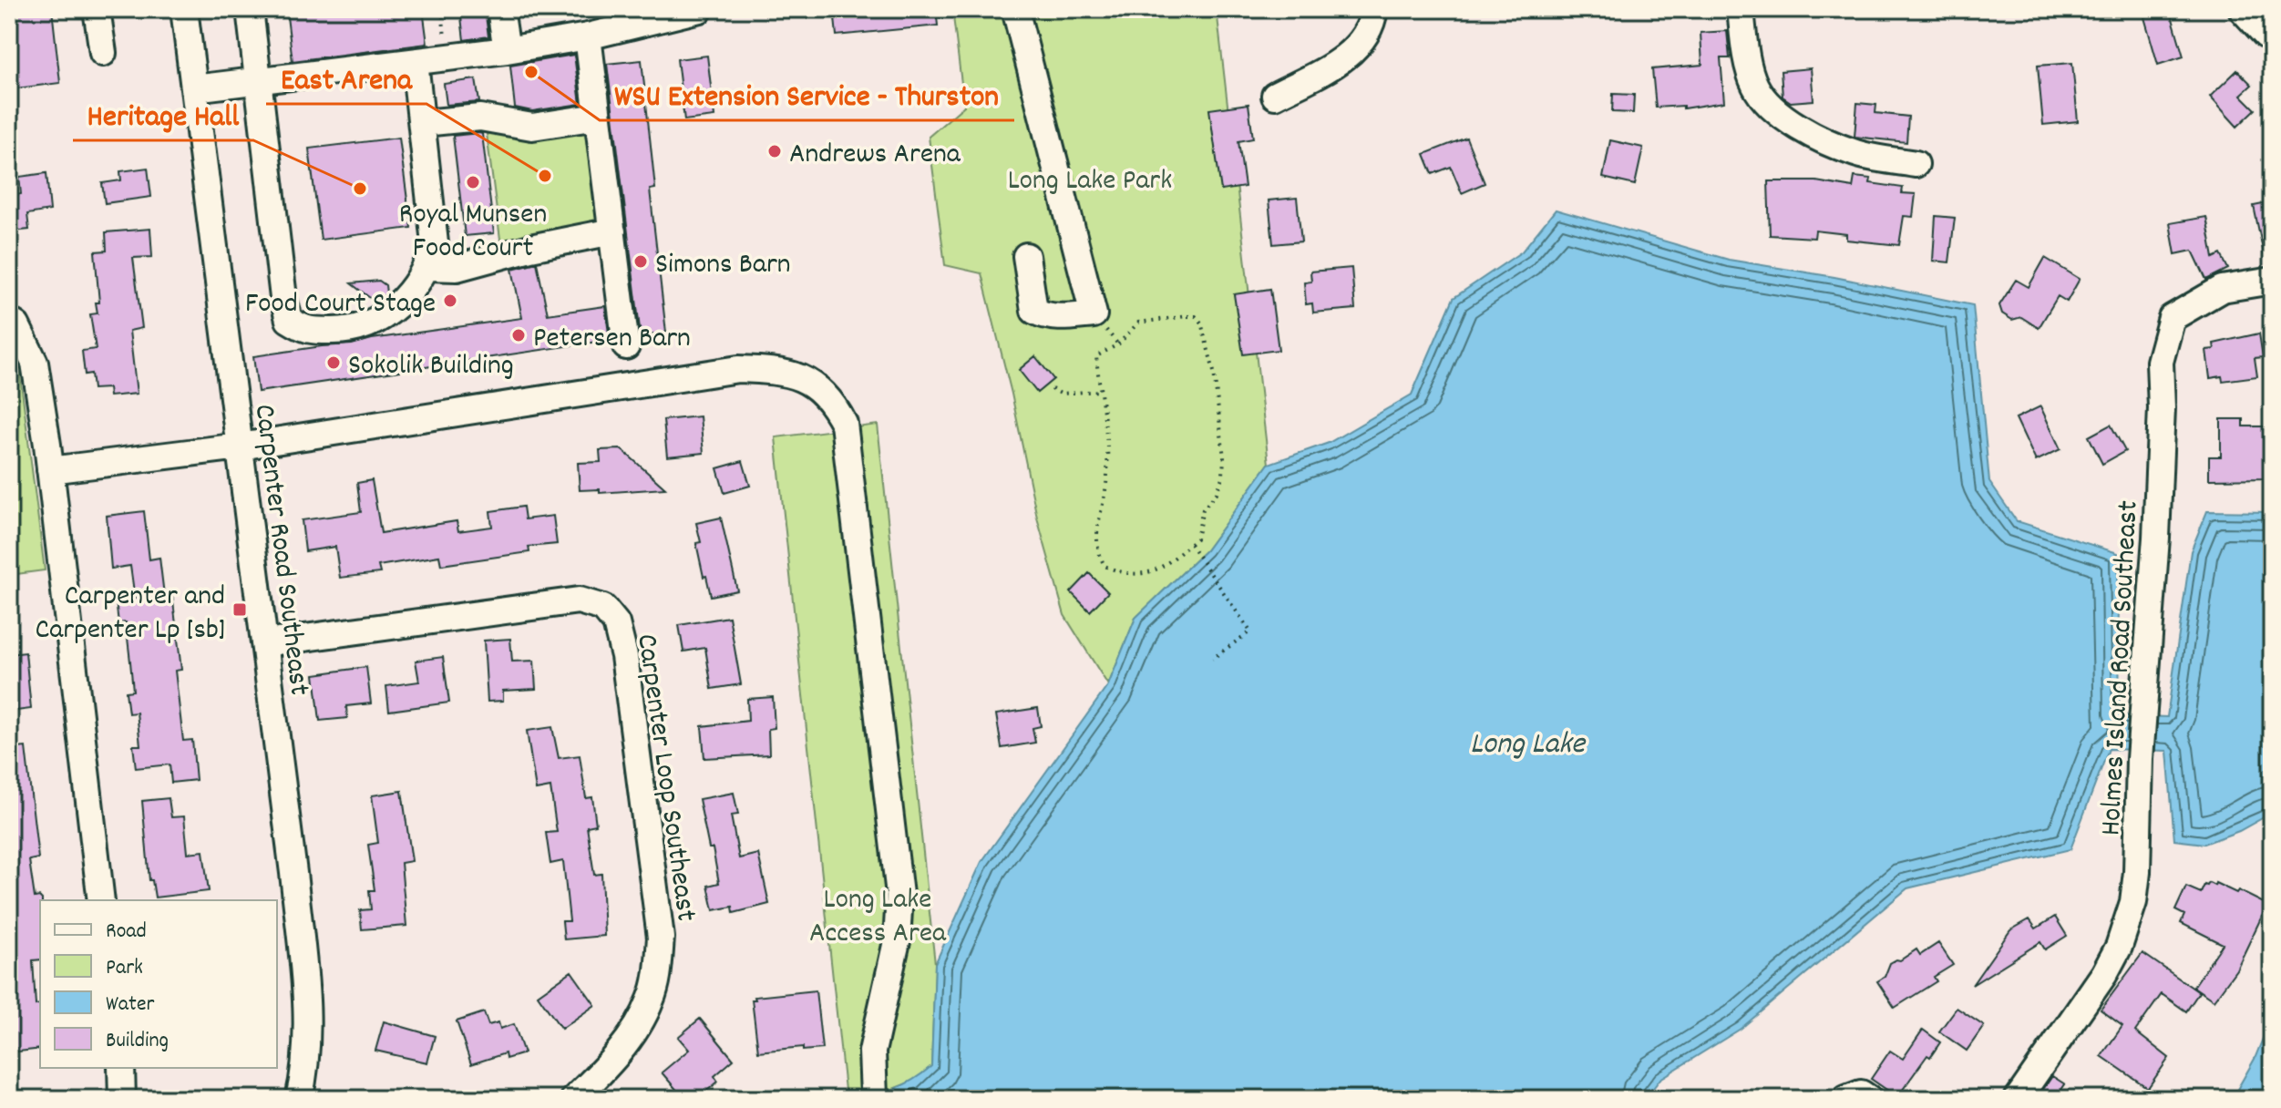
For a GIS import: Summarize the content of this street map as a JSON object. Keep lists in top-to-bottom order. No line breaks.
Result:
{"streets":{"street":["Carpenter Road Southeast","Holmes Island Road Southeast","Carpenter Loop Southeast"]},"crossings":[["Carpenter Road Southeast","Carpenter Loop Southeast"]],"water":["Long Lake"],"parks":["Long Lake Park","Long Lake Access Area"],"places":{"other":["WSU Extension Service - Thurston","Andrews Arena","East Arena","Royal Munsen Food Court","Heritage Hall","Simons Barn","Food Court Stage","Petersen Barn","Sokolik Building"],"transit":["Carpenter and Carpenter Lp [sb]"]},"legend":["Road","Park","Water","Building"]}
